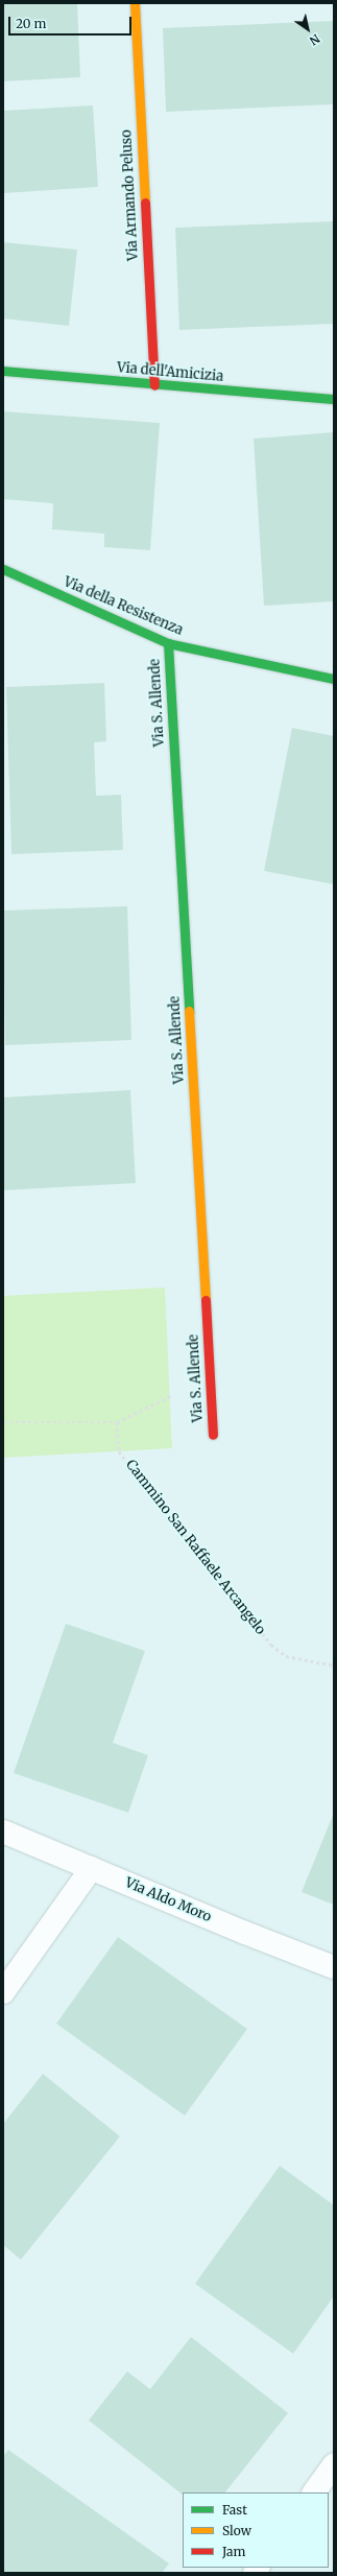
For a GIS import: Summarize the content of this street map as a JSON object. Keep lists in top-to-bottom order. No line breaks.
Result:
{"streets":{"street":["Via Armando Peluso","Via dell'Amicizia","Via della Resistenza","Via S. Allende","Via Aldo Moro"],"path":["Cammino San Raffaele Arcangelo"]},"crossings":[["Via Armando Peluso","Via dell'Amicizia"],["Via della Resistenza","Via S. Allende"]],"legend":["Fast","Slow","Jam"],"scale_bar":"20 m","north":"bottom right"}
